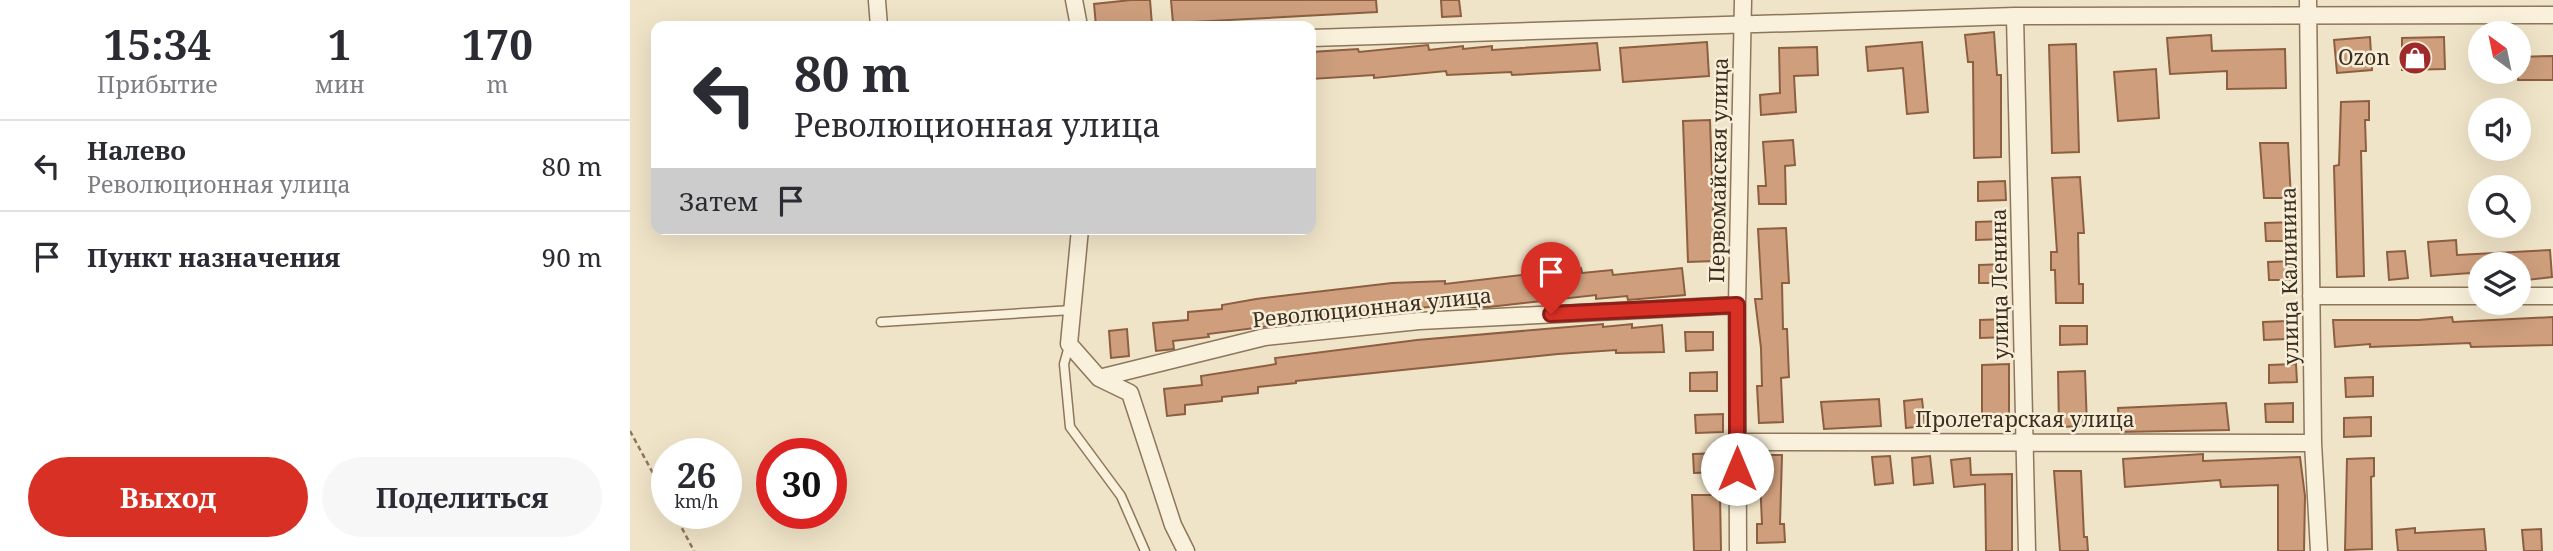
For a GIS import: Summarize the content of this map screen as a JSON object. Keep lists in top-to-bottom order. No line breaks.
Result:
{"streets":{"street":["Первомайская улица","улица Калинина","улица Ленина","Революционная улица","Пролетарская улица"]},"crossings":[["Первомайская улица","Революционная улица"],["Первомайская улица","Пролетарская улица"],["улица Калинина","Пролетарская улица"],["улица Ленина","Пролетарская улица"]],"places":{"shop":["Ozon"]},"north":"top left","page":{"eta":["15:34","Прибытие","1","мин","170","m"],"turn":["80 m","Революционная улица"],"list":[{"name":"Налево","note":"Революционная улица","value":"80 m"},{"name":"Пункт назначения","value":"90 m"}],"then":"Затем","speed":"26 km/h","limit":"30","buttons":["Выход","Поделиться"]}}
